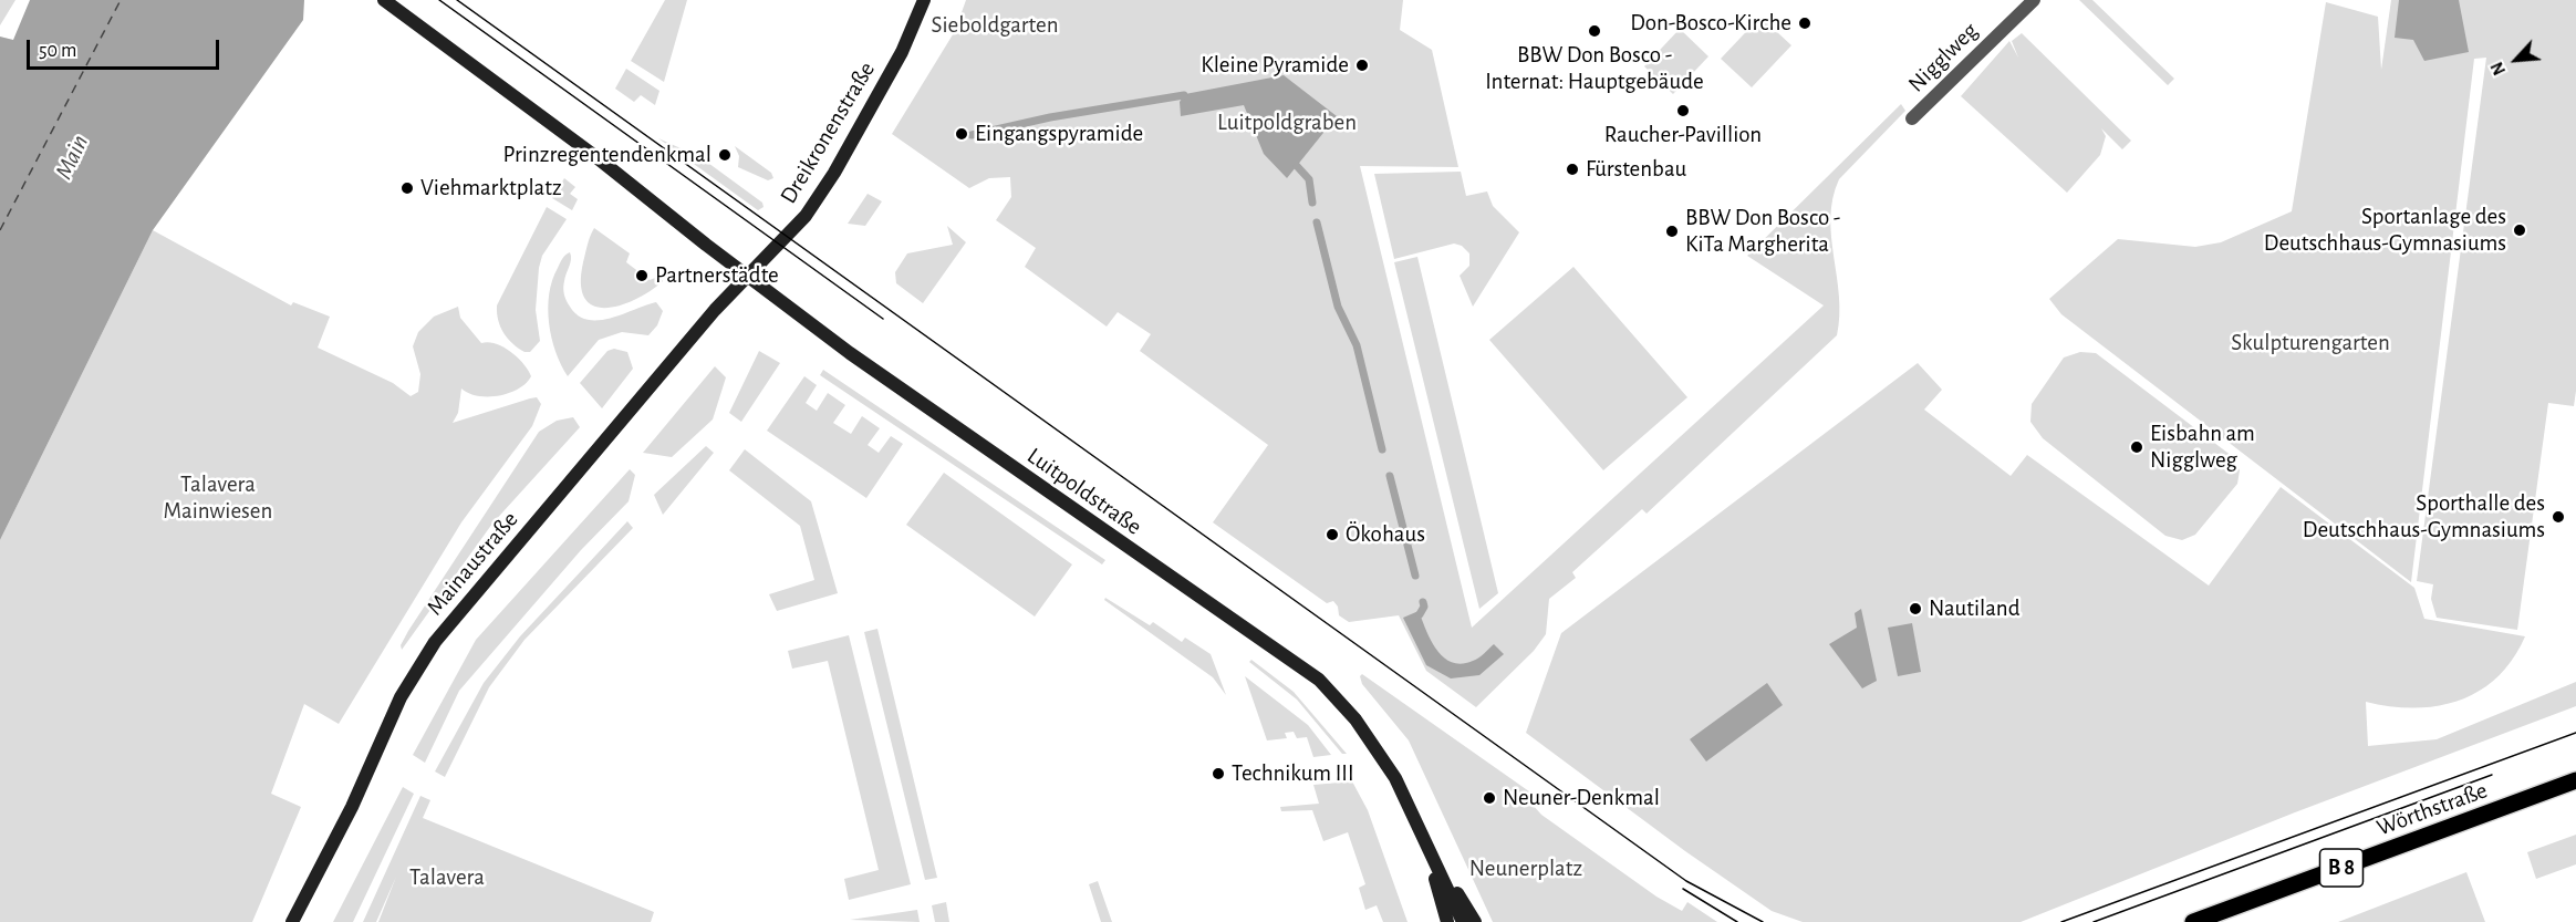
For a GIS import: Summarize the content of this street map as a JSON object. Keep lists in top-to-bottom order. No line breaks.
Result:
{"streets":{"main road":["Dreikronenstraße","Luitpoldstraße","Mainaustraße","Wörthstraße","B 8"],"street":["Nigglweg"]},"crossings":[["Dreikronenstraße","Luitpoldstraße"],["Dreikronenstraße","Mainaustraße"],["Luitpoldstraße","Mainaustraße"]],"water":["Main"],"parks":["Sieboldgarten","Luitpoldgraben","Skulpturengarten","Talavera Mainwiesen","Neunerplatz","Talavera"],"places":["Don-Bosco-Kirche","BBW Don Bosco - Internat: Hauptgebäude","Kleine Pyramide","Raucher-Pavillion","Eingangspyramide","Prinzregentendenkmal","Fürstenbau","Viehmarktplatz","Sportanlage des Deutschhaus-Gymnasiums","BBW Don Bosco - KiTa Margherita","Partnerstädte","Eisbahn am Nigglweg","Sporthalle des Deutschhaus-Gymnasiums","Ökohaus","Nautiland","Technikum III","Neuner-Denkmal"],"scale_bar":"50 m","north":"bottom left"}
